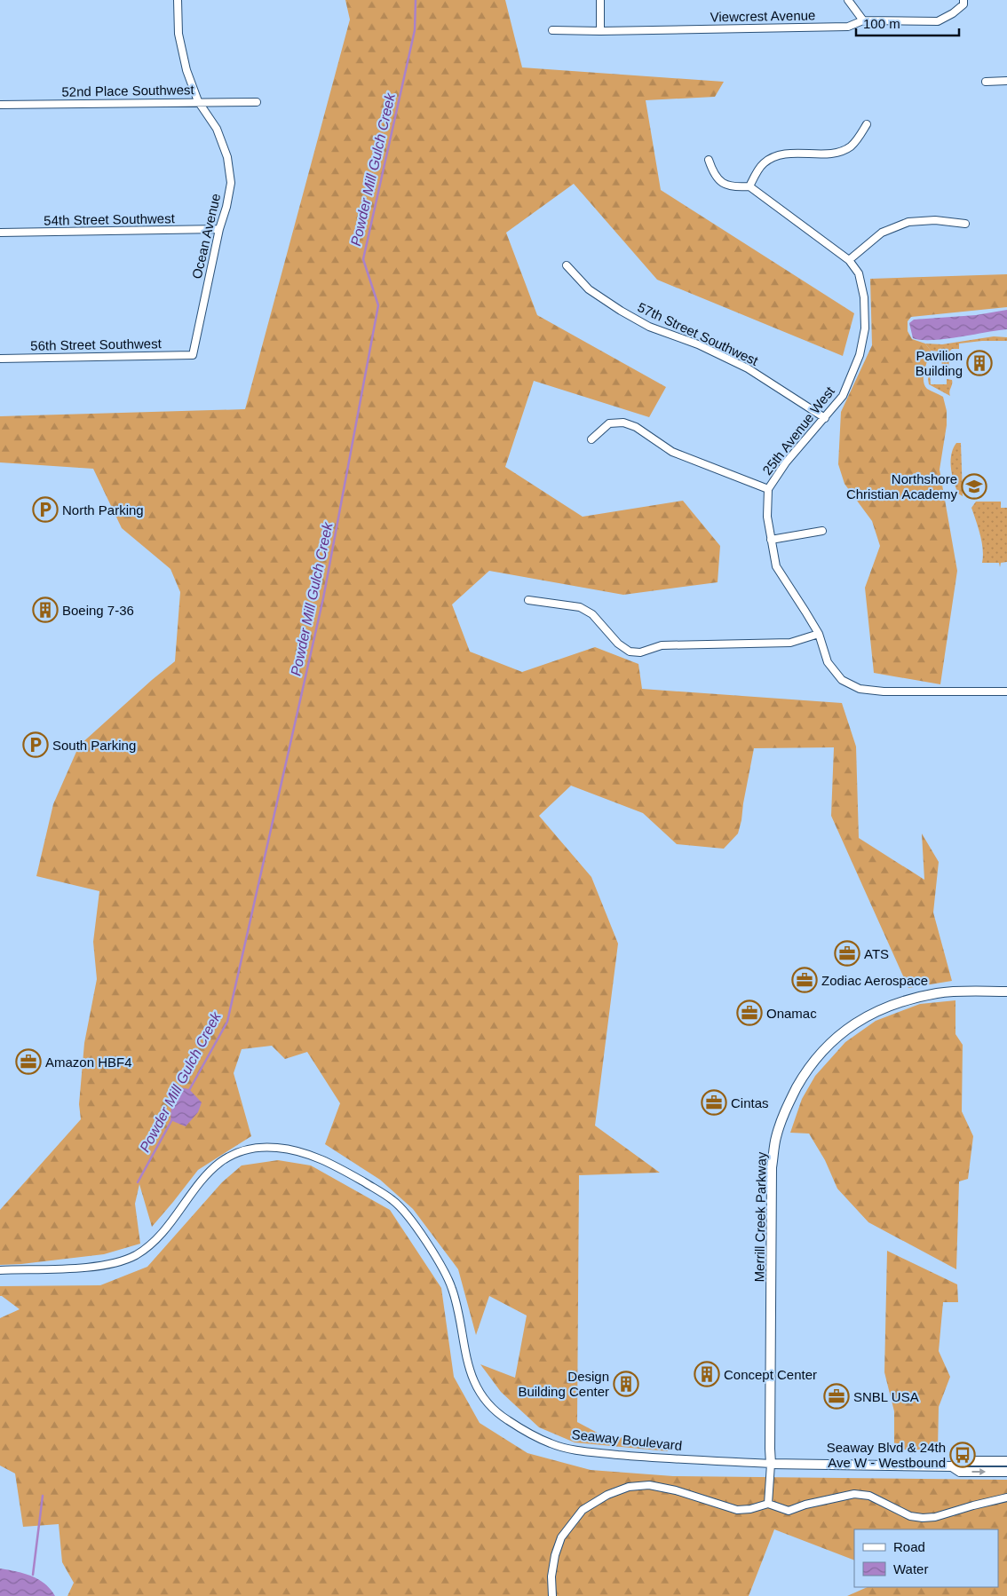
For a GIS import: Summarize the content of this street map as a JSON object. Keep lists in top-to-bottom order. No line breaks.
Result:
{"streets":{"street":["Viewcrest Avenue","52nd Place Southwest","54th Street Southwest","Ocean Avenue","57th Street Southwest","56th Street Southwest","25th Avenue West","Merrill Creek Parkway","Seaway Boulevard"]},"crossings":[["52nd Place Southwest","Ocean Avenue"],["54th Street Southwest","Ocean Avenue"],["Ocean Avenue","56th Street Southwest"],["57th Street Southwest","25th Avenue West"],["Merrill Creek Parkway","Seaway Boulevard"]],"water":["Powder Mill Gulch Creek"],"places":{"building":["Pavilion Building","Boeing 7-36","Concept Center","Design Building Center"],"school or university":["Northshore Christian Academy"],"parking":["North Parking","South Parking"],"office":["ATS","Zodiac Aerospace","Onamac","Amazon HBF4","Cintas","SNBL USA"],"bus stop":["Seaway Blvd & 24th Ave W - Westbound"]},"legend":["Road","Water"],"scale_bar":"100 m"}
